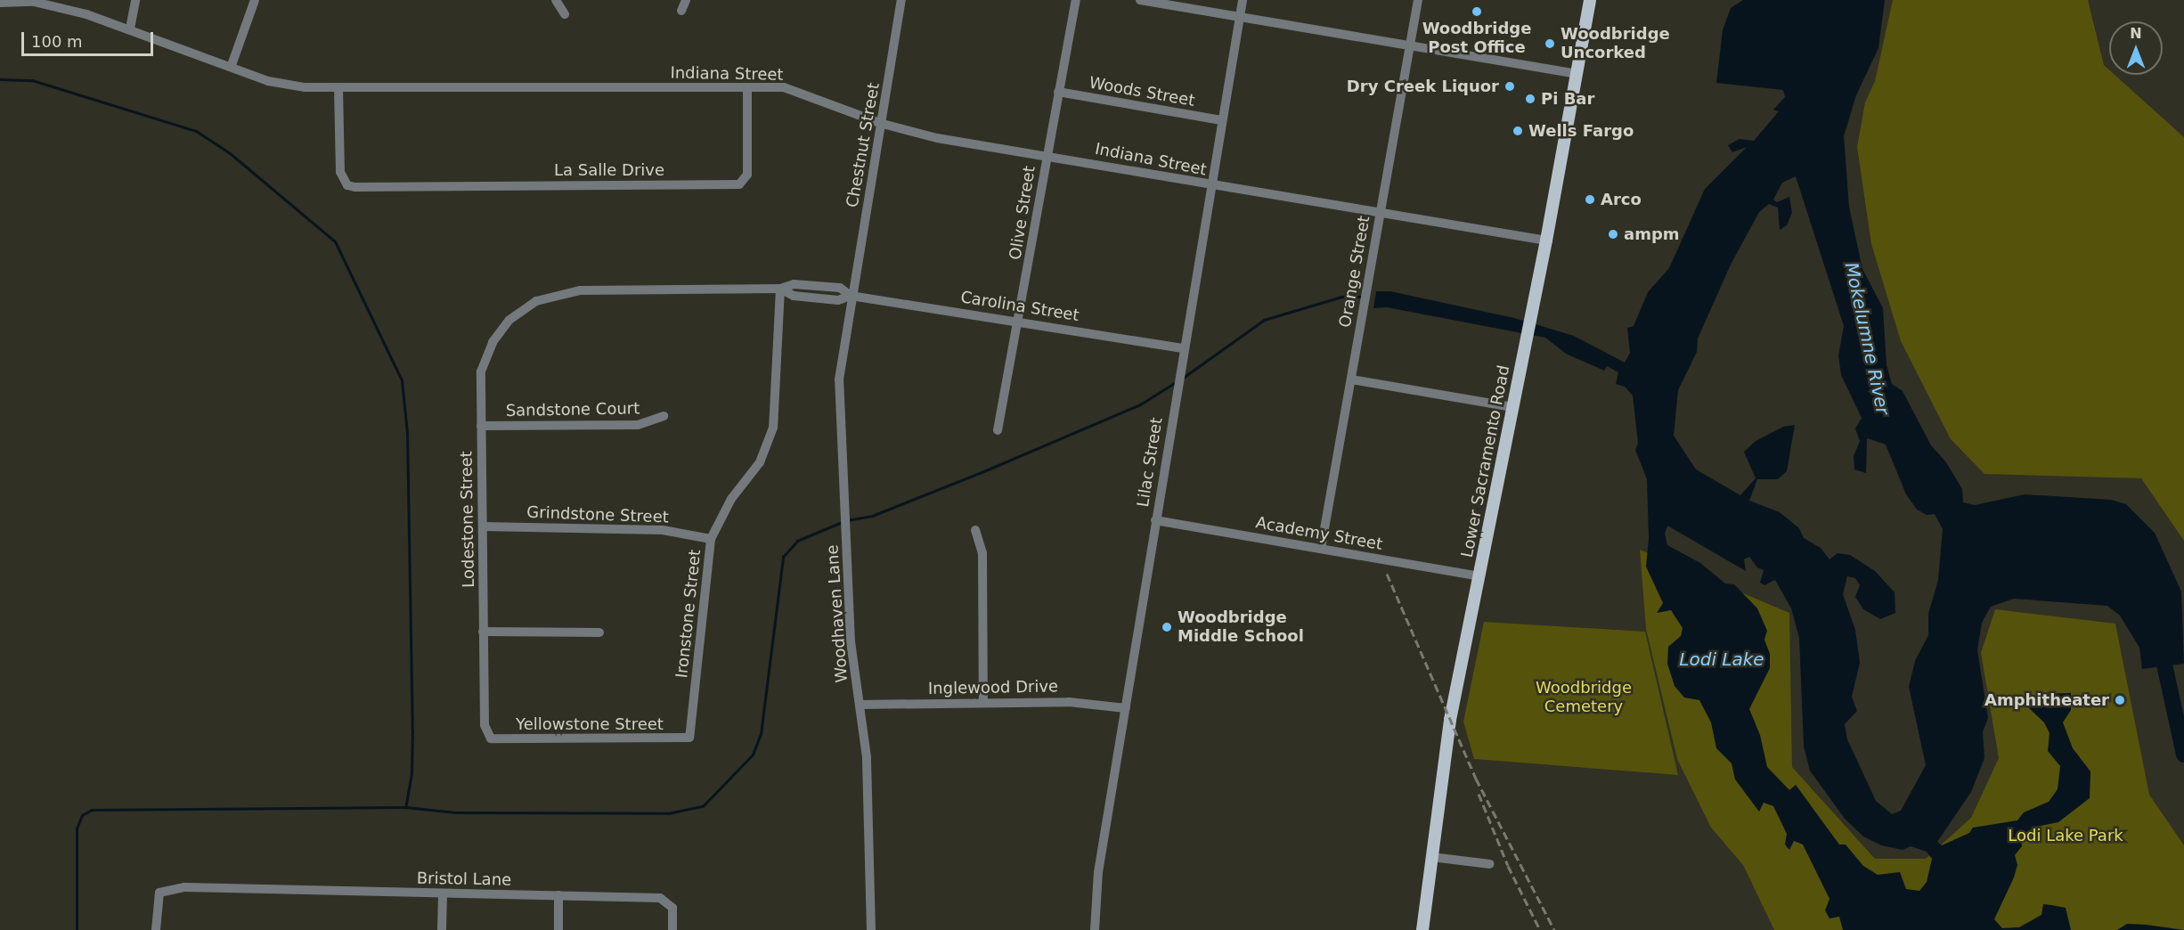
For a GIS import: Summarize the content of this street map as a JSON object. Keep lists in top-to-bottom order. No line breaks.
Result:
{"streets":{"main road":["Lower Sacramento Road"],"street":["Indiana Street","Woods Street","Chestnut Street","La Salle Drive","Olive Street","Orange Street","Carolina Street","Sandstone Court","Lilac Street","Grindstone Street","Lodestone Street","Academy Street","Ironstone Street","Woodhaven Lane","Inglewood Drive","Yellowstone Street","Bristol Lane"]},"crossings":[["Indiana Street","Chestnut Street"],["Indiana Street","La Salle Drive"],["Indiana Street","Olive Street"],["Indiana Street","Orange Street"],["Indiana Street","Lower Sacramento Road"],["Indiana Street","Lilac Street"],["Woods Street","Olive Street"],["Woods Street","Lilac Street"],["Chestnut Street","Carolina Street"],["Chestnut Street","Woodhaven Lane"],["Olive Street","Carolina Street"],["Orange Street","Academy Street"],["Carolina Street","Lilac Street"],["Carolina Street","Lodestone Street"],["Carolina Street","Ironstone Street"],["Carolina Street","Woodhaven Lane"],["Sandstone Court","Lodestone Street"],["Lower Sacramento Road","Academy Street"],["Lilac Street","Academy Street"],["Lilac Street","Inglewood Drive"],["Grindstone Street","Lodestone Street"],["Grindstone Street","Ironstone Street"],["Lodestone Street","Yellowstone Street"],["Ironstone Street","Yellowstone Street"],["Woodhaven Lane","Inglewood Drive"]],"water":["Mokelumne River","Lodi Lake"],"parks":["Woodbridge Cemetery","Lodi Lake Park"],"places":["Woodbridge Post Office","Woodbridge Uncorked","Dry Creek Liquor","Pi Bar","Wells Fargo","Arco","ampm","Woodbridge Middle School","Amphitheater"],"scale_bar":"100 m","north":"top"}
